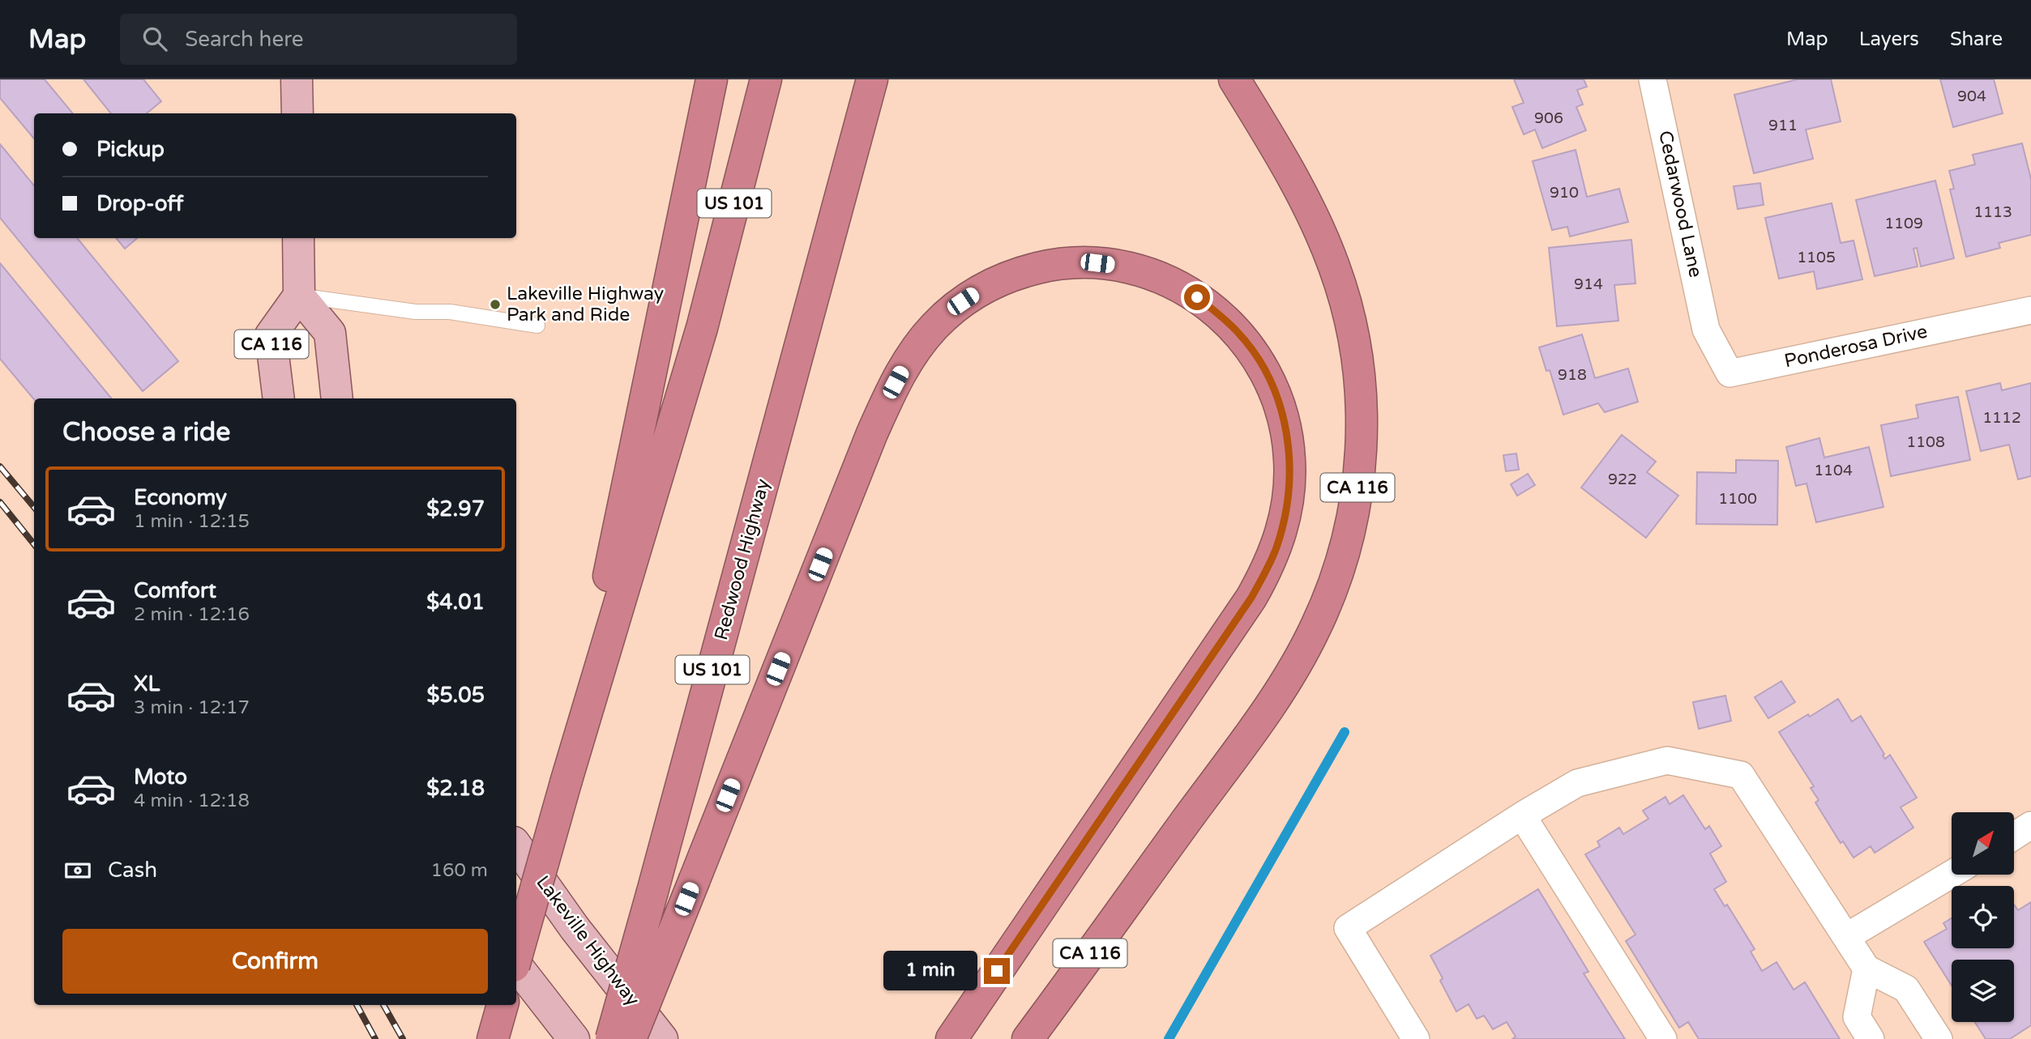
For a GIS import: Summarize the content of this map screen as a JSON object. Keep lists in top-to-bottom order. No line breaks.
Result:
{"streets":{"highway":["US 101","CA 116","Redwood Highway"],"main road":["Lakeville Highway"],"street":["Cedarwood Lane","Ponderosa Drive"]},"crossings":[["Cedarwood Lane","Ponderosa Drive"]],"places":["Lakeville Highway Park and Ride"],"house_numbers":["904","906","911","910","1113","1109","1105","914","918","1112","1108","1104","922","1100"],"north":"top right","page":{"header":"Map","search":"Search here","nav":["Map","Layers","Share"],"banner":["Pickup","Drop-off"],"heading":"Choose a ride","list":[{"name":"Economy","note":"1 min · 12:15","value":"$2.97"},{"name":"Comfort","note":"2 min · 12:16","value":"$4.01"},{"name":"XL","note":"3 min · 12:17","value":"$5.05"},{"name":"Moto","note":"4 min · 12:18","value":"$2.18"}],"pay":["Cash","160 m"],"buttons":"Confirm","bubble":"1 min"}}
